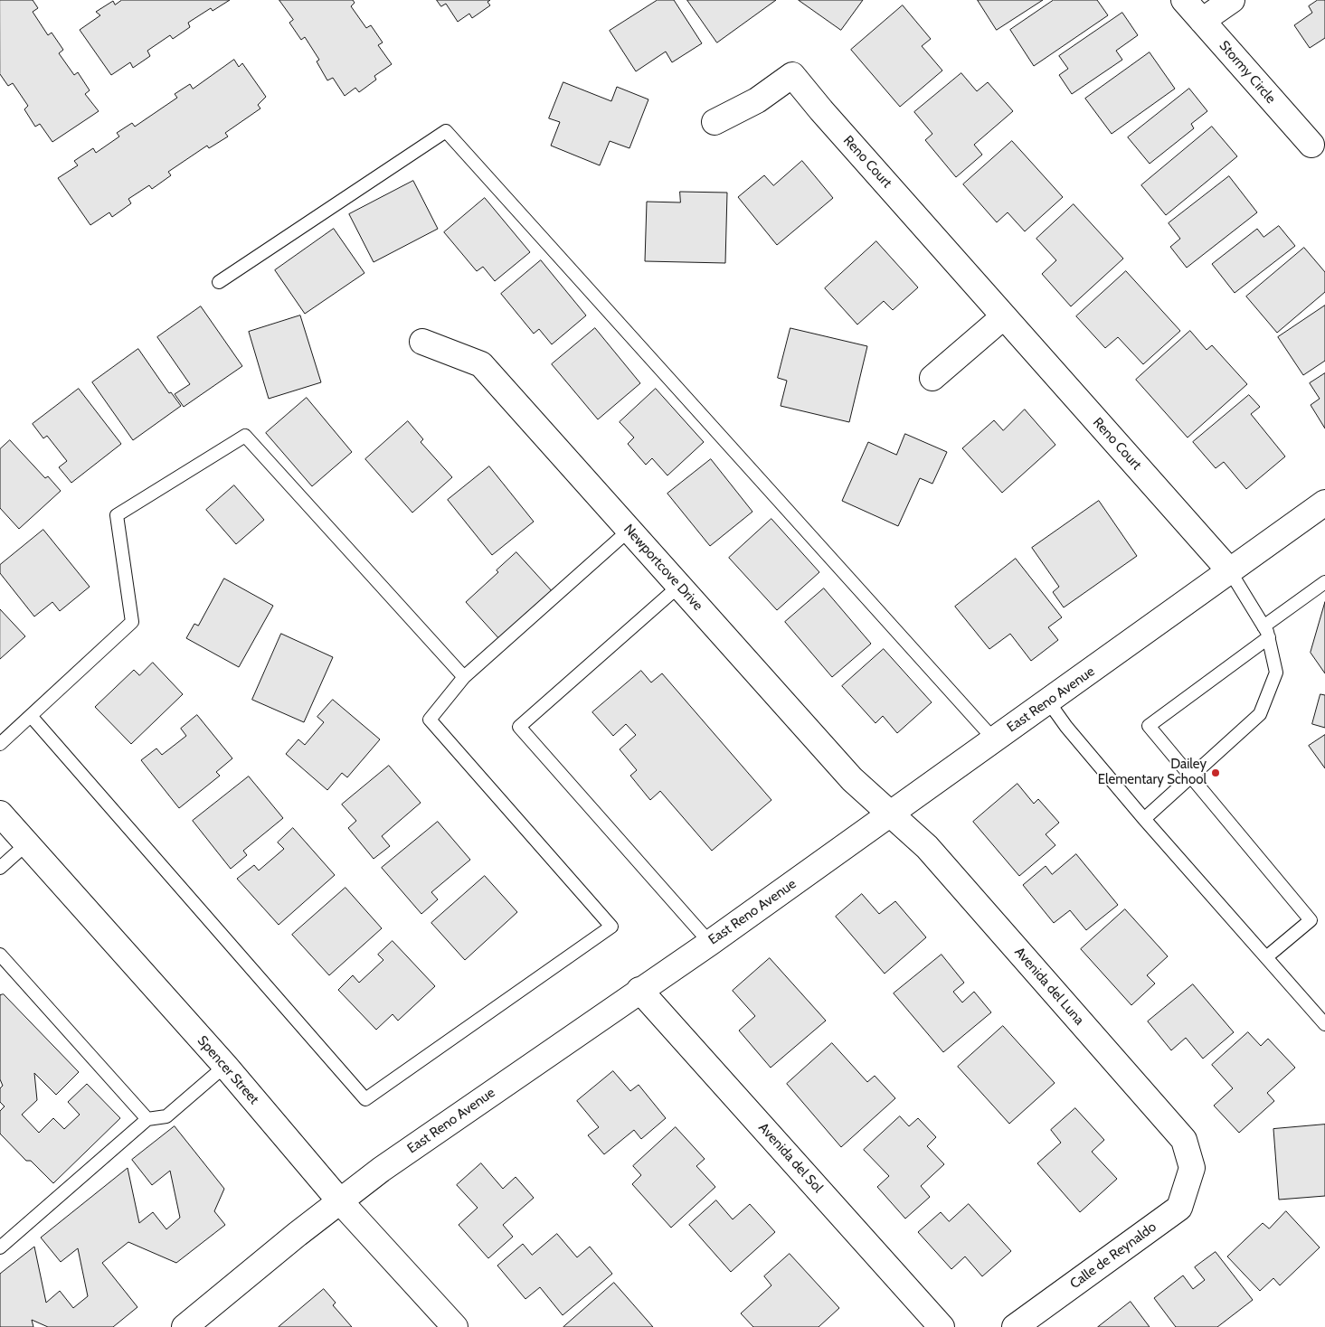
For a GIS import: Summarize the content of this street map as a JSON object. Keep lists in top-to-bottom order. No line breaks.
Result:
{"streets":{"street":["Stormy Circle","Reno Court","Newportcove Drive","East Reno Avenue","Avenida del Luna","Spencer Street","Avenida del Sol","Calle de Reynaldo"]},"crossings":[["Reno Court","East Reno Avenue"],["Newportcove Drive","East Reno Avenue"],["Newportcove Drive","Avenida del Luna"],["East Reno Avenue","Avenida del Luna"],["East Reno Avenue","Spencer Street"],["East Reno Avenue","Avenida del Sol"],["Avenida del Luna","Calle de Reynaldo"]],"places":["Dailey Elementary School"]}
